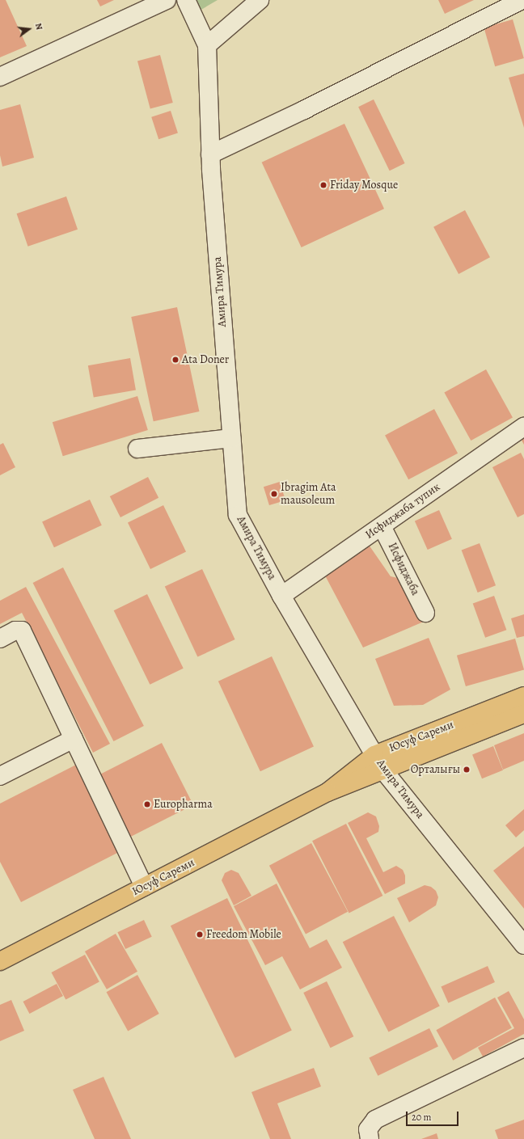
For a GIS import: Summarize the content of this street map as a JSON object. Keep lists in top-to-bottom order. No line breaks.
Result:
{"streets":{"main road":["Юсуф Сареми"],"street":["Амира Тимура","Исфиджаба тупик","Исфиджаба"]},"crossings":[["Амира Тимура","Исфиджаба тупик"],["Амира Тимура","Юсуф Сареми"],["Исфиджаба тупик","Исфиджаба"]],"places":["Friday Mosque","Ata Doner","Ibragim Ata mausoleum","Орталығы","Europharma","Freedom Mobile"],"scale_bar":"20 m","north":"right"}
